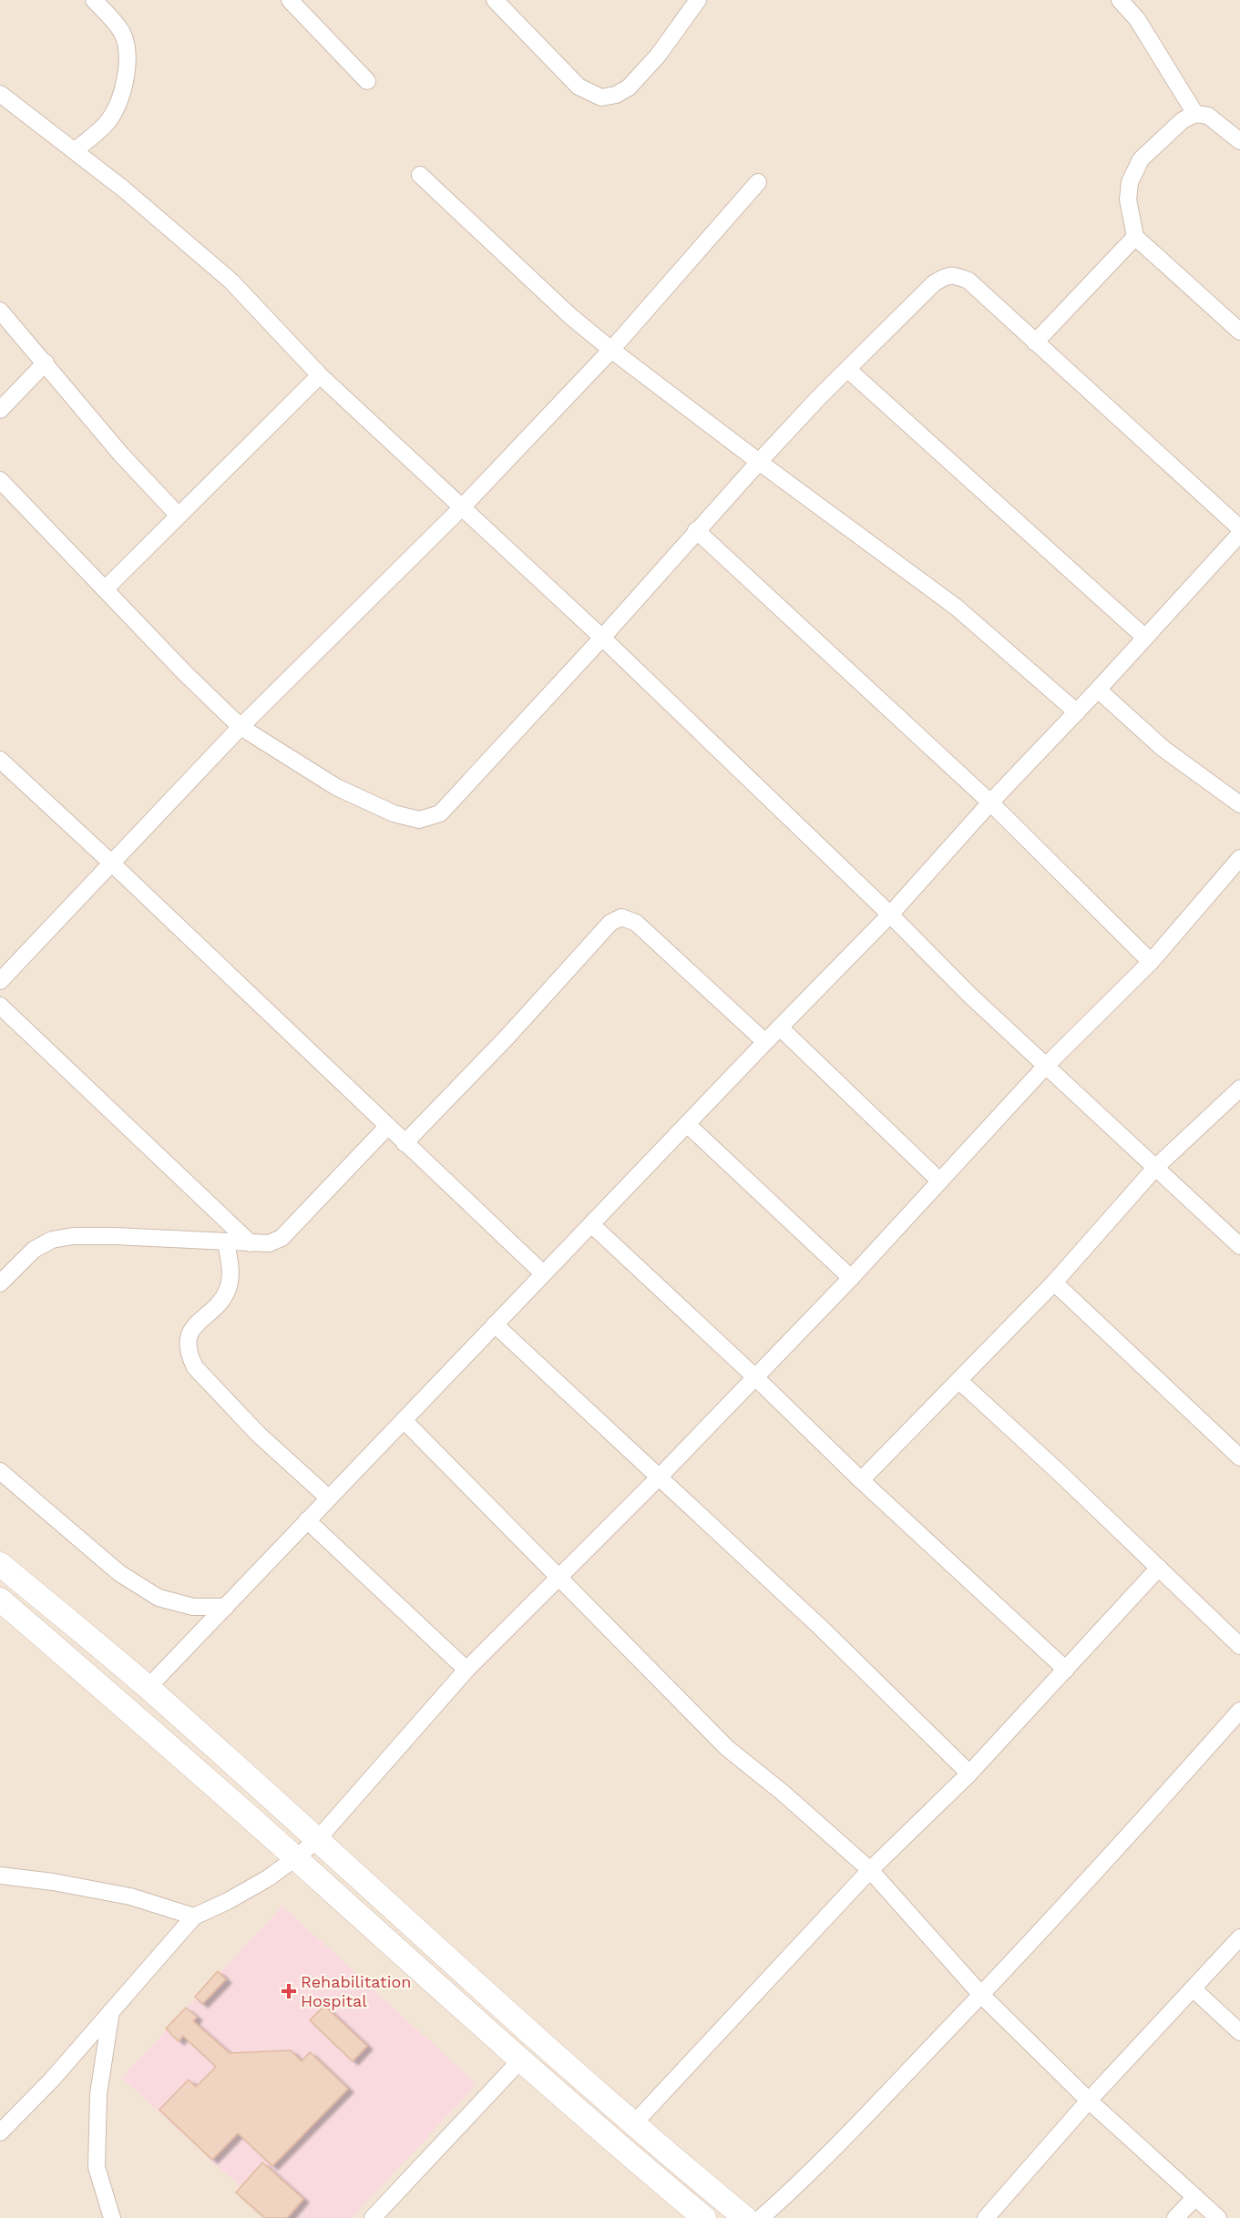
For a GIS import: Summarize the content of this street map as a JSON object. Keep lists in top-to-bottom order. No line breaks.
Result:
{"places":{"health":["Rehabilitation Hospital"]}}
